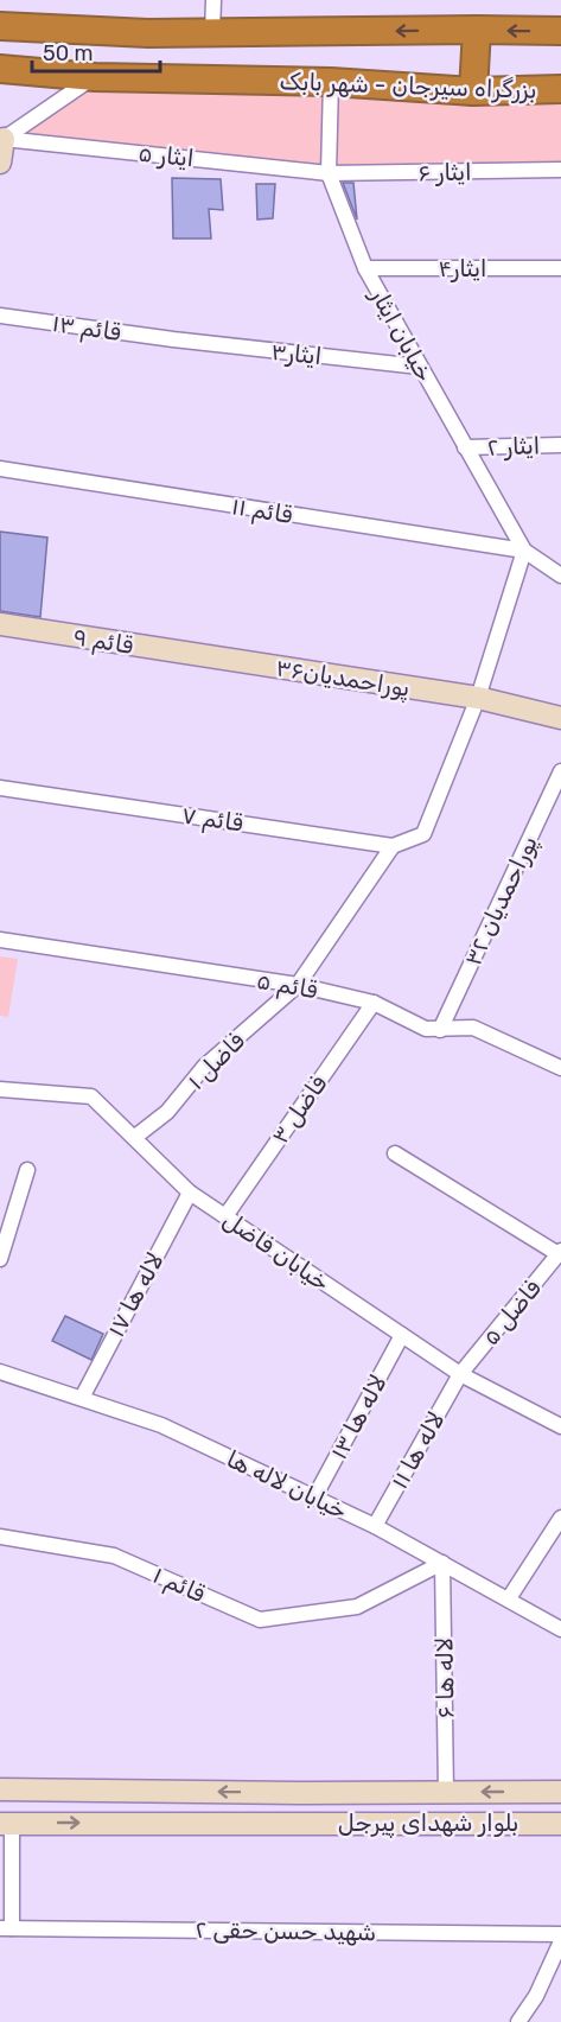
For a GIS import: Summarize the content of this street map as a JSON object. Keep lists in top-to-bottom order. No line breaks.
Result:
{"streets":{"highway":["بزرگراه سیرجان - شهر بابک"],"main road":["قائم ۹","پوراحمدیان۳۶","بلوار شهدای پیرجل"],"street":["ایثار ۵","ایثار ۶","ایثار۴","قائم ۱۳","خیابان ایثار","ایثار۳","ایثار ۲","قائم ۱۱","قائم ۷","پوراحمدیان ۳۲","قائم ۵","فاضل ۱","فاضل ۳","خیابان فاضل","لاله ها ۱۷","فاضل ۵","لاله ها ۱۳","لاله ها ۱۱","خیابان لاله ها","قائم ۱","لاله ها ۶","شهید حسن حقی ۲"]},"crossings":[["بزرگراه سیرجان - شهر بابک","خیابان ایثار"],["ایثار ۵","ایثار ۶"],["ایثار ۵","خیابان ایثار"],["ایثار ۶","خیابان ایثار"],["ایثار۴","خیابان ایثار"],["قائم ۱۳","ایثار۳"],["خیابان ایثار","ایثار۳"],["خیابان ایثار","ایثار ۲"],["خیابان ایثار","قائم ۱۱"],["قائم ۹","پوراحمدیان۳۶"],["پوراحمدیان۳۶","قائم ۷"],["قائم ۷","فاضل ۱"],["پوراحمدیان ۳۲","قائم ۵"],["قائم ۵","فاضل ۱"],["قائم ۵","فاضل ۳"],["فاضل ۱","خیابان فاضل"],["فاضل ۳","خیابان فاضل"],["خیابان فاضل","لاله ها ۱۷"],["خیابان فاضل","فاضل ۵"],["خیابان فاضل","لاله ها ۱۳"],["خیابان فاضل","لاله ها ۱۱"],["لاله ها ۱۷","خیابان لاله ها"],["فاضل ۵","لاله ها ۱۱"],["لاله ها ۱۳","خیابان لاله ها"],["لاله ها ۱۱","خیابان لاله ها"],["خیابان لاله ها","قائم ۱"],["خیابان لاله ها","لاله ها ۶"],["قائم ۱","لاله ها ۶"],["لاله ها ۶","بلوار شهدای پیرجل"]],"scale_bar":"50 m"}
